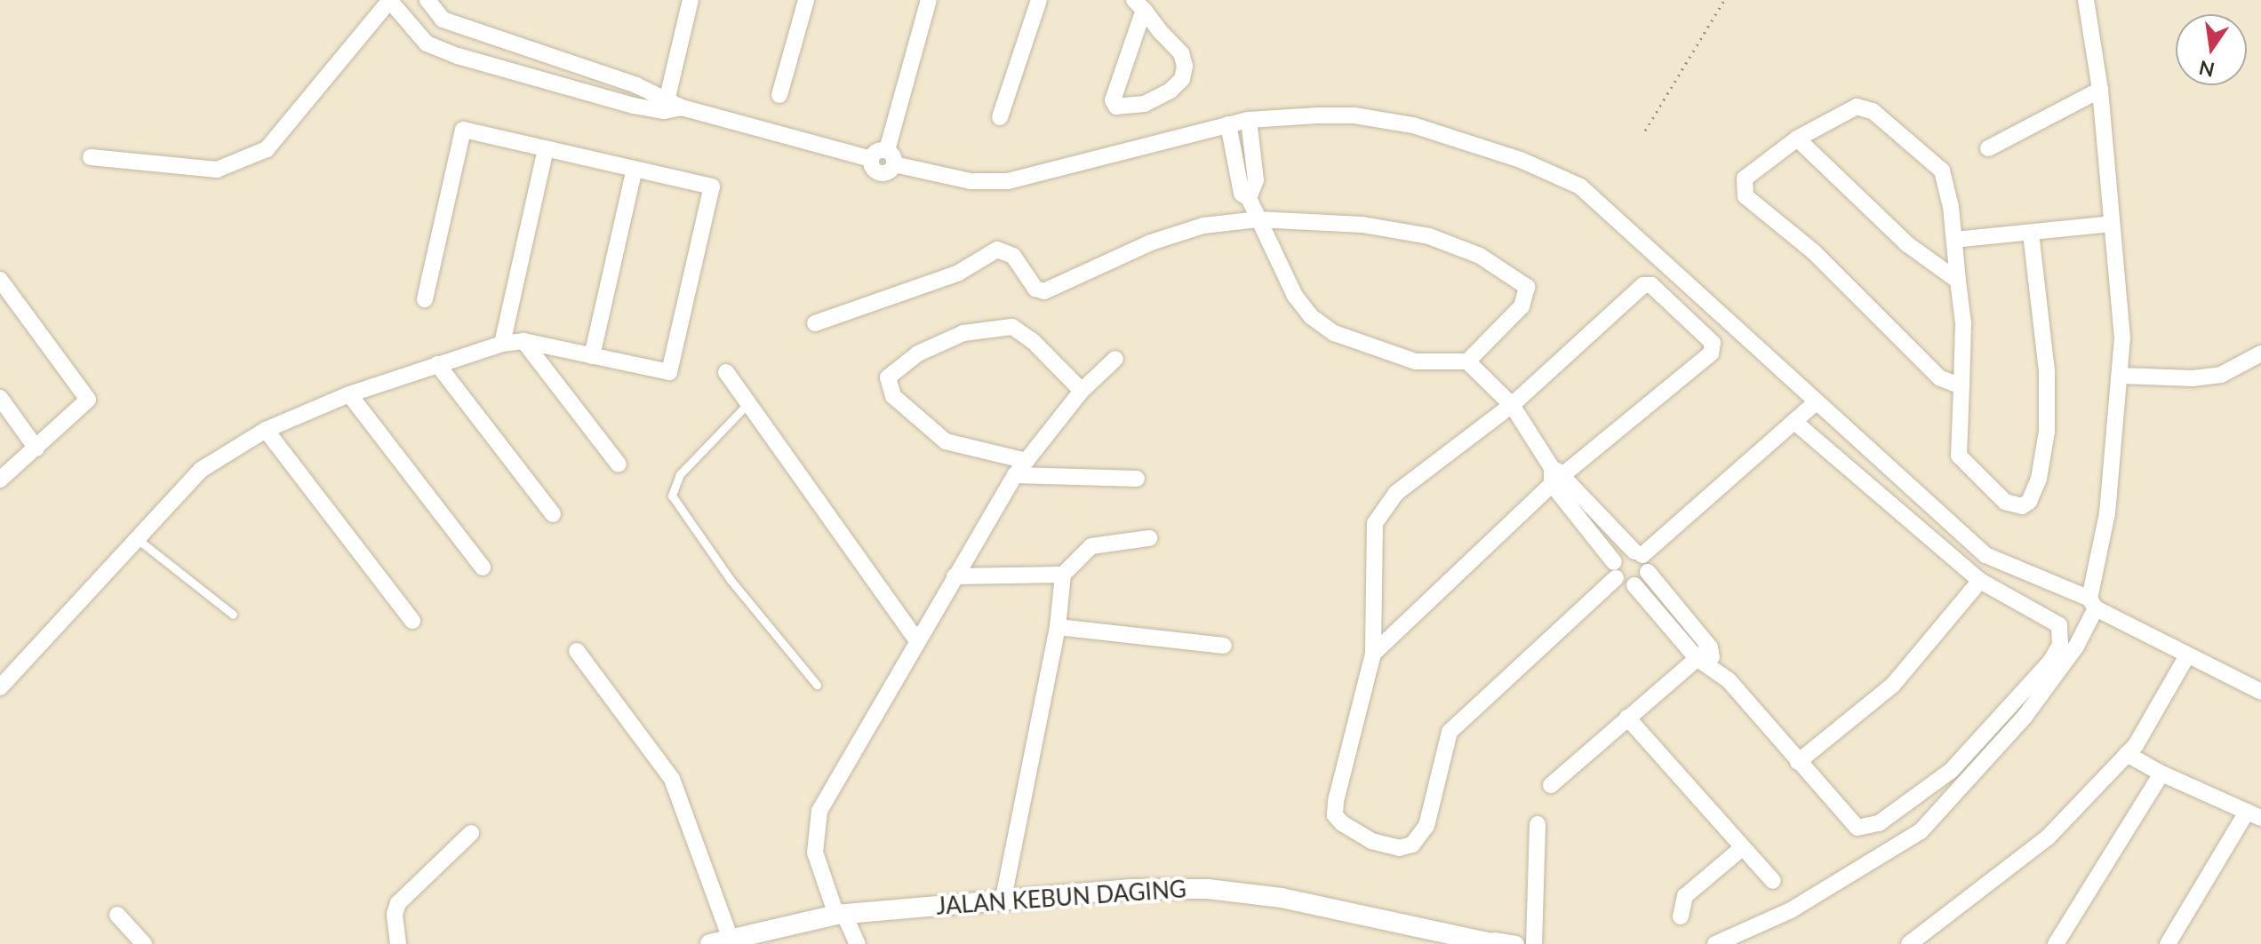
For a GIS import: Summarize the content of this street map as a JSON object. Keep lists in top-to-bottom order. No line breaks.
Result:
{"streets":{"street":["JALAN KEBUN DAGING"]},"north":"bottom"}
